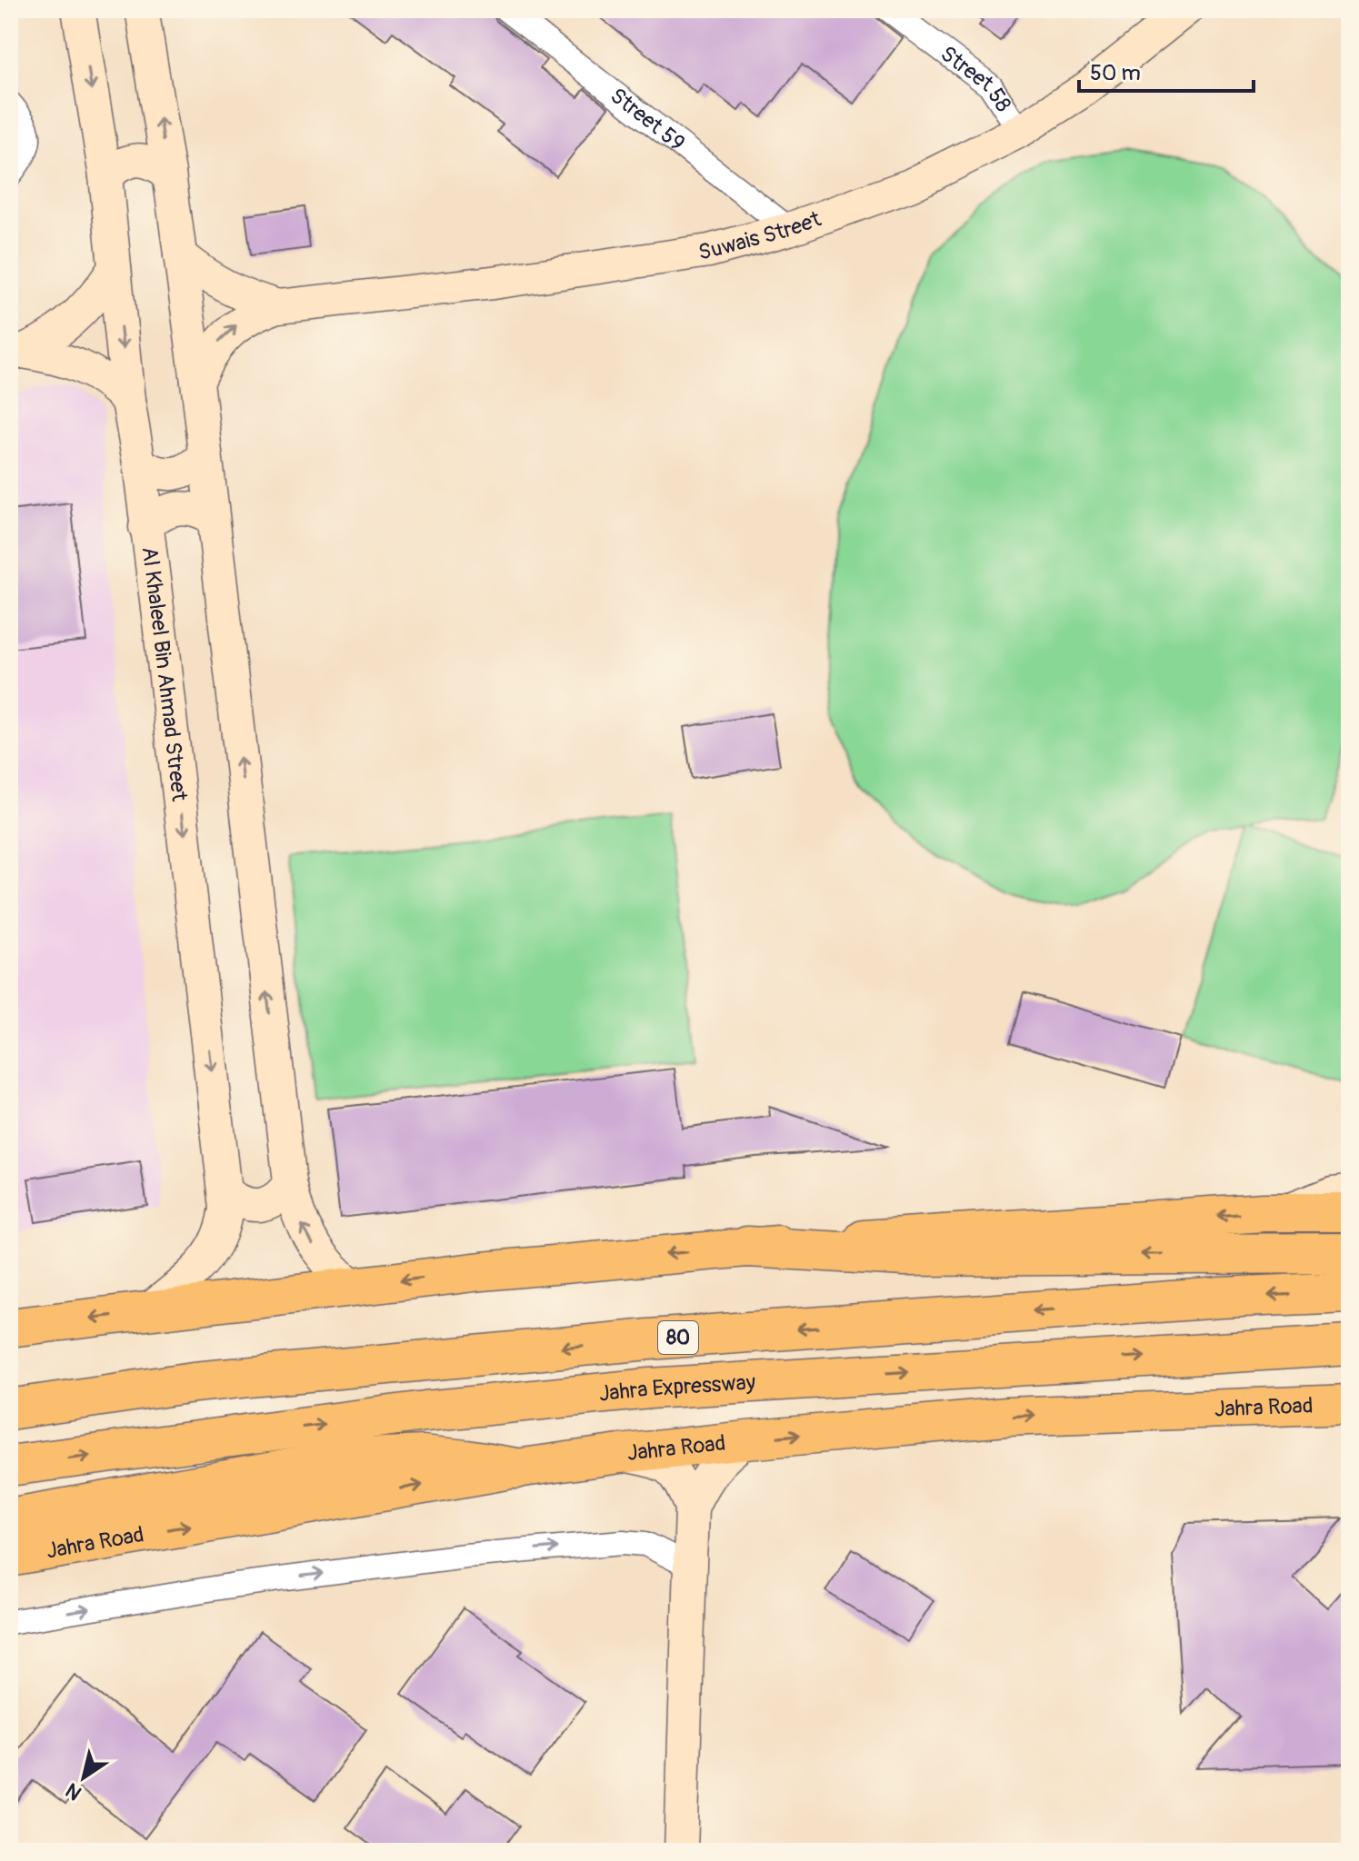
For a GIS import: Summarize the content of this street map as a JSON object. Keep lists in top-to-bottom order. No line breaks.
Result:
{"streets":{"highway":["80","Jahra Expressway"],"main road":["Jahra Road"],"street":["Street 58","Street 59","Suwais Street","Al Khaleel Bin Ahmad Street"]},"crossings":[["Street 58","Suwais Street"],["Street 59","Suwais Street"]],"scale_bar":"50 m","north":"bottom left"}
